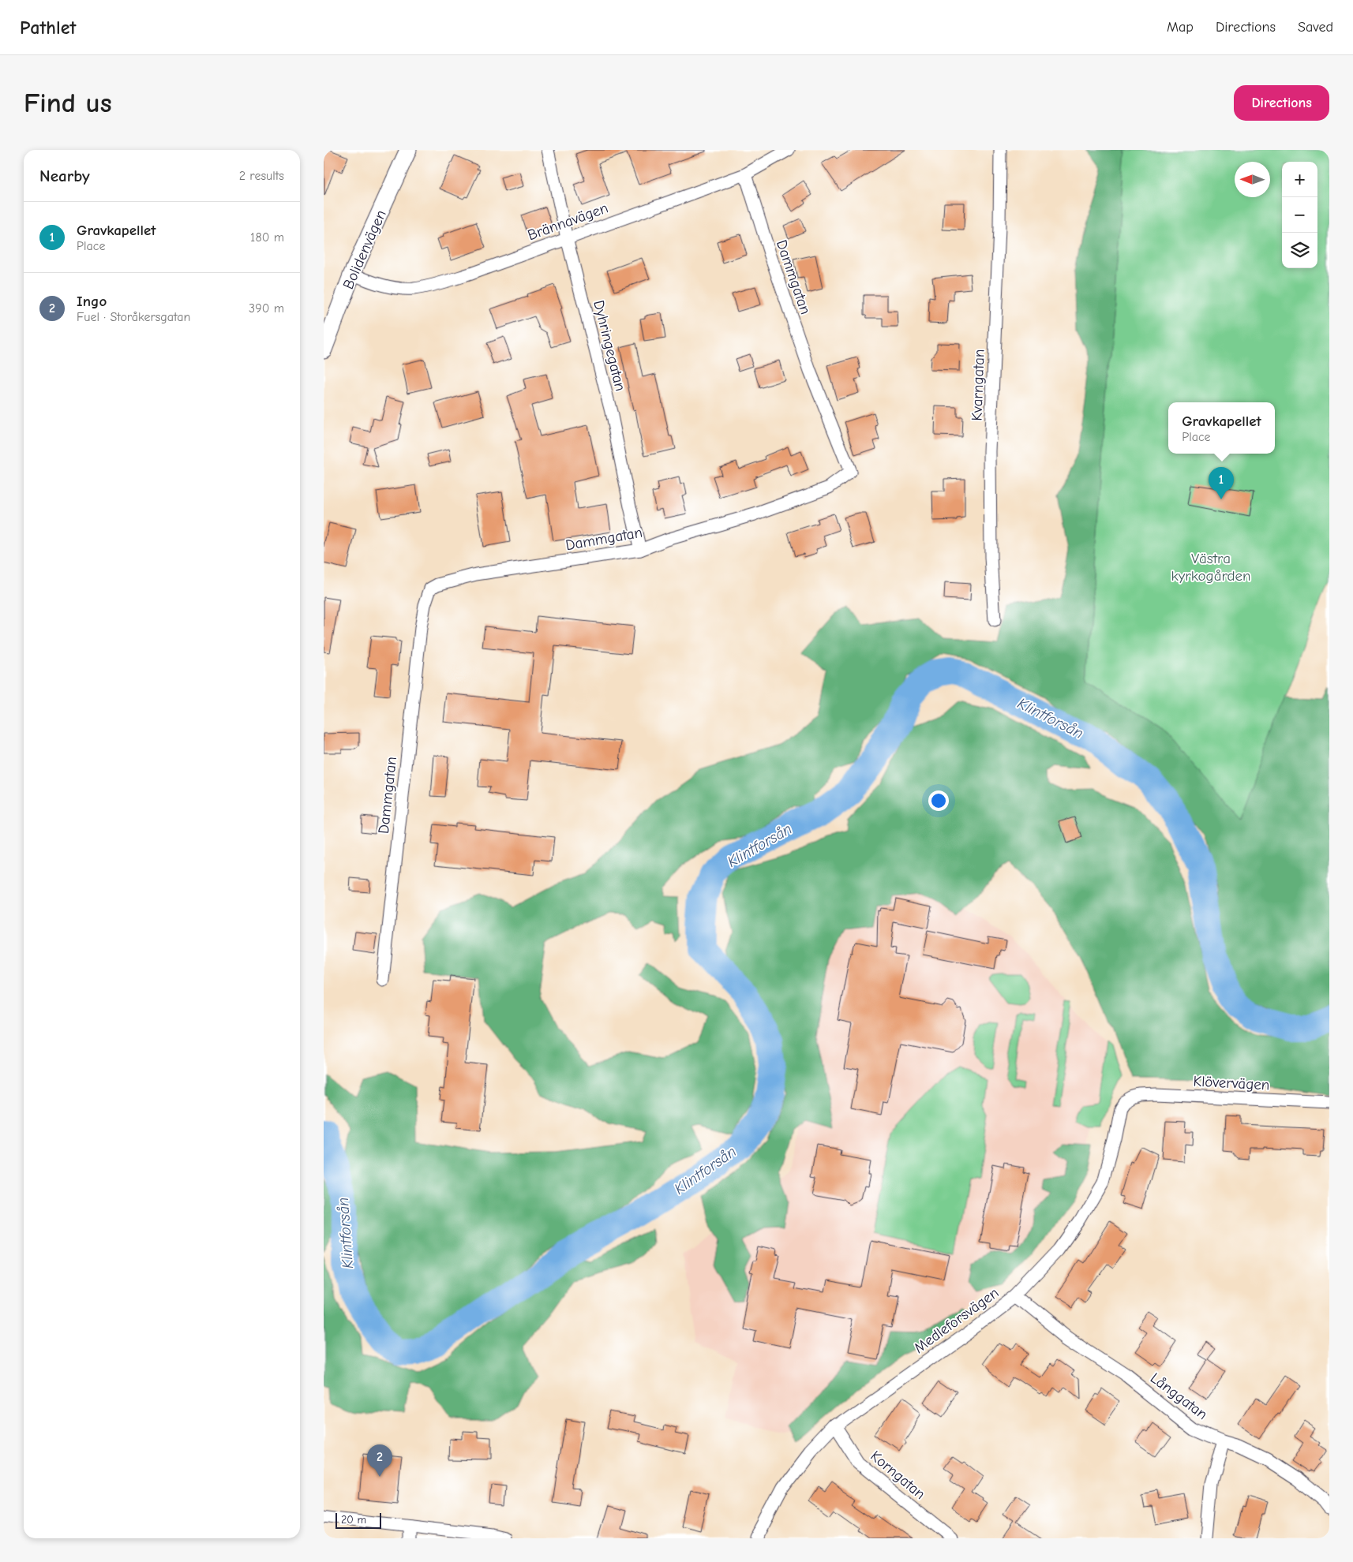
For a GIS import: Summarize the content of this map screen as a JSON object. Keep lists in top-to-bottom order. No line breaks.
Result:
{"streets":{"main road":["Bolidenvägen"],"street":["Brännavägen","Dammgatan","Dyhringegatan","Kvarngatan","Klövervägen","Medleforsvägen","Långgatan","Korngatan"]},"crossings":[["Brännavägen","Bolidenvägen"],["Brännavägen","Dammgatan"],["Brännavägen","Dyhringegatan"],["Dammgatan","Dyhringegatan"],["Klövervägen","Medleforsvägen"],["Medleforsvägen","Långgatan"],["Medleforsvägen","Korngatan"]],"water":["Klintforsån"],"parks":["Västra kyrkogården"],"scale_bar":"20 m","north":"left","page":{"header":"Pathlet","nav":["Map","Directions","Saved"],"buttons":"Directions","title":"Find us","heading":["Nearby","2 results"],"map_buttons":["+","−"],"list":[{"mark":"1","name":"Gravkapellet","note":"Place","value":"180 m"},{"mark":"2","name":"Ingo","note":"Fuel · Storåkersgatan","value":"390 m"}],"popup":["Gravkapellet","Place"],"pins":["1","2"],"scale":"20 m"}}
